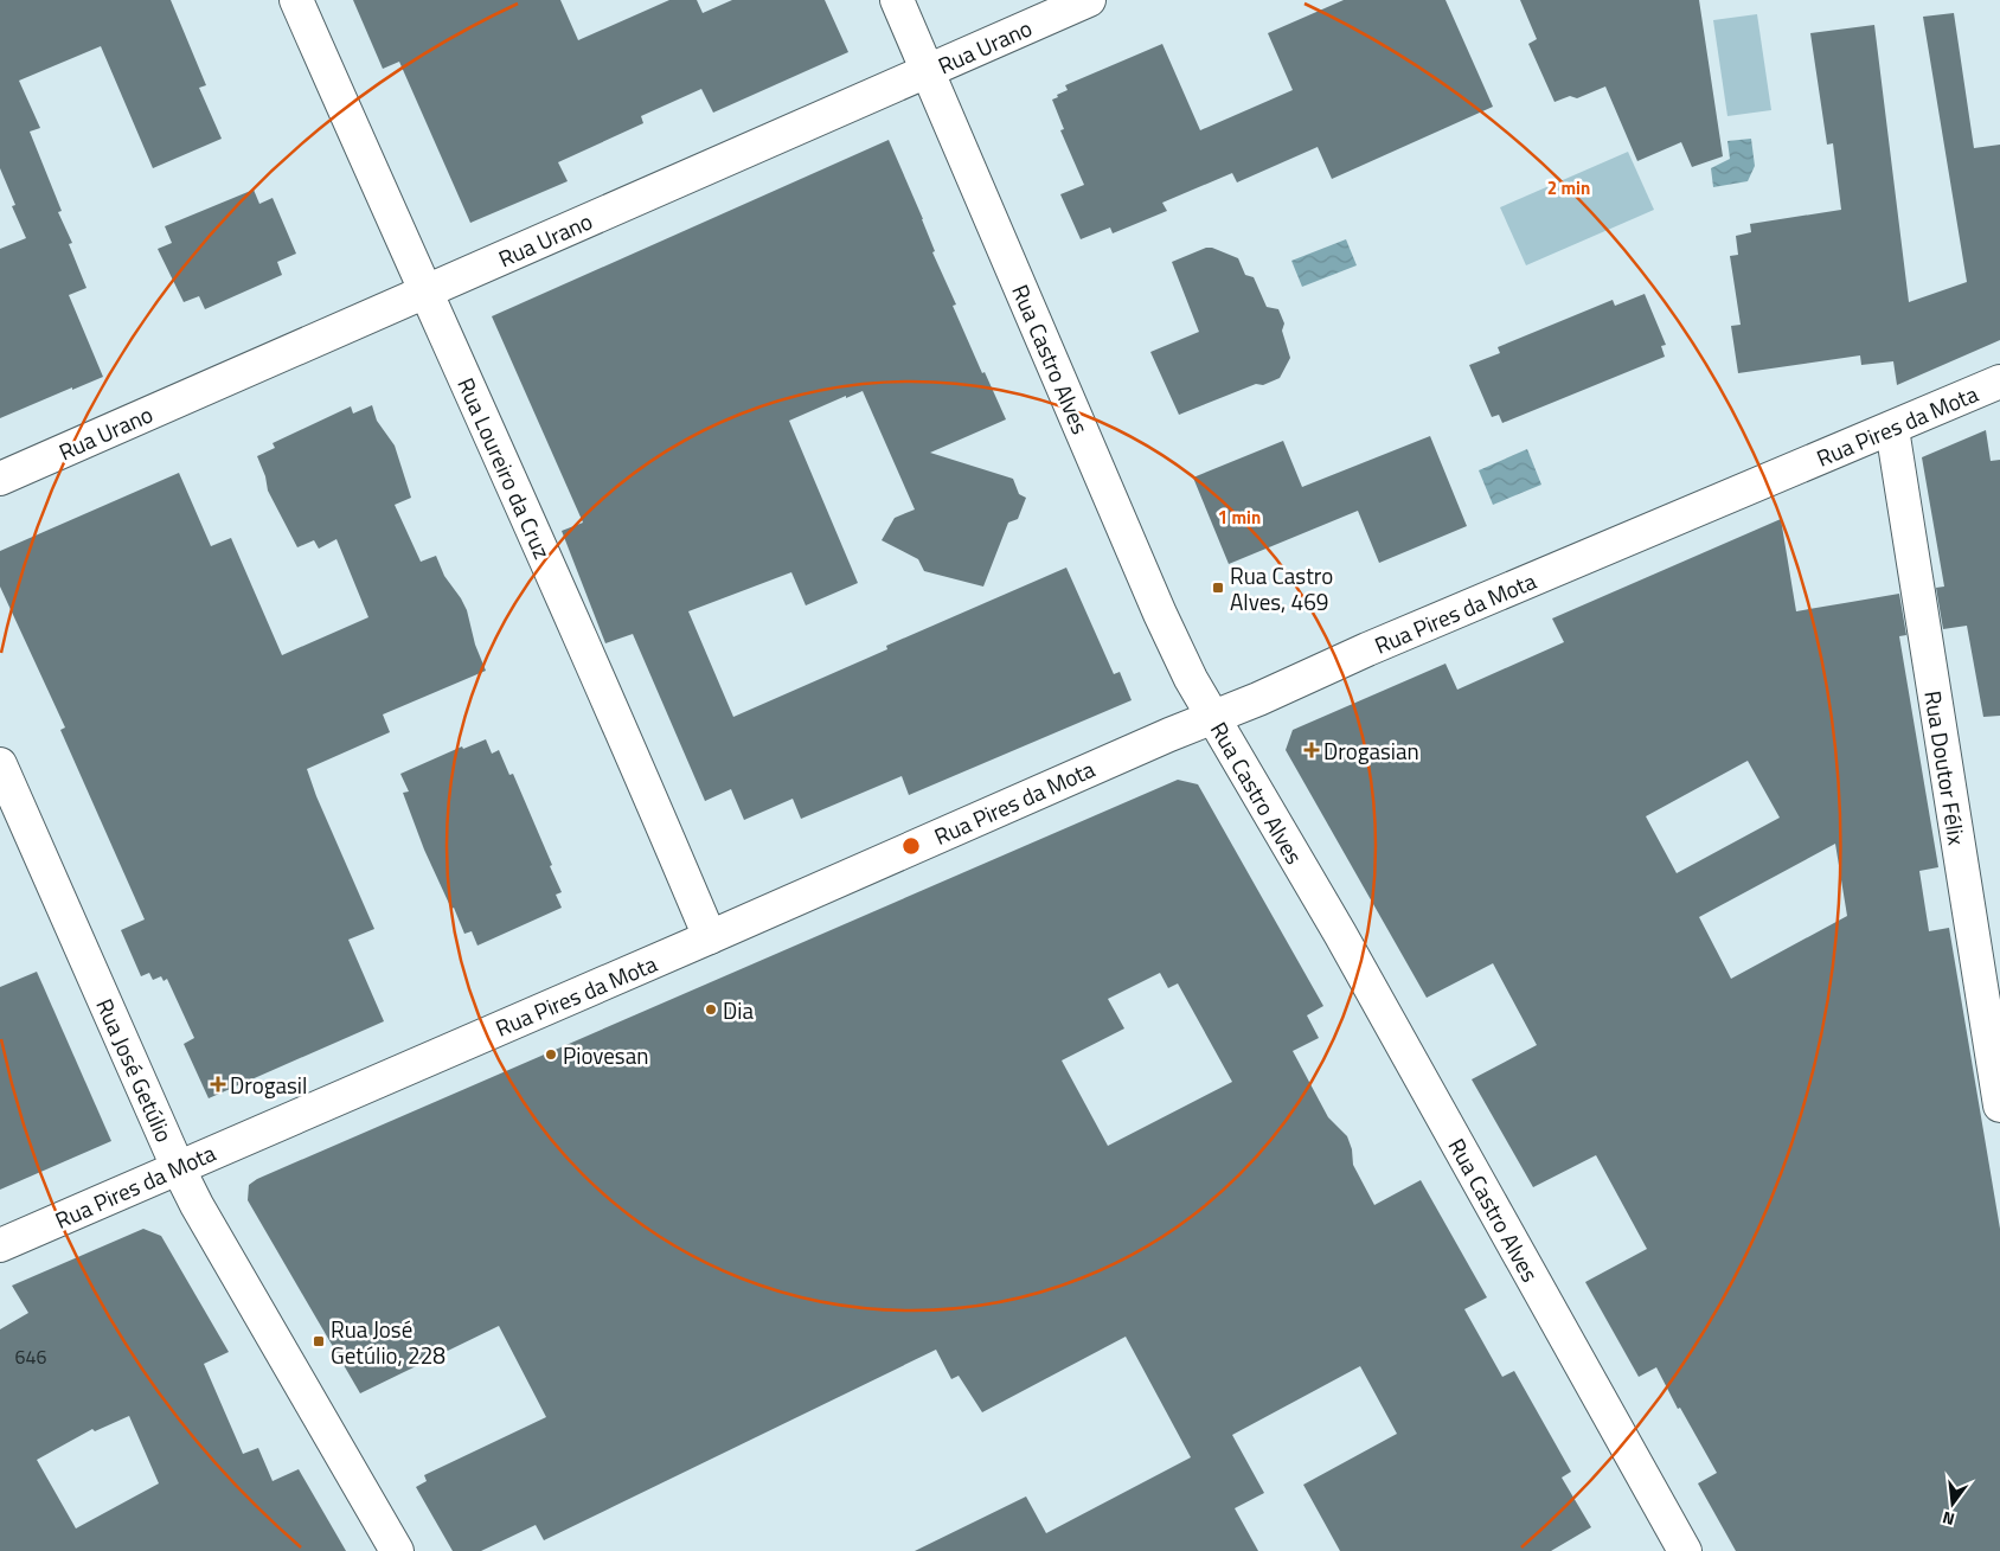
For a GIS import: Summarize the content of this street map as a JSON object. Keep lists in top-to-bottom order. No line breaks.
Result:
{"streets":{"street":["Rua Urano","Rua Castro Alves","Rua Pires da Mota","Rua Loureiro da Cruz","Rua Doutor Félix","Rua José Getúlio"]},"crossings":[["Rua Urano","Rua Castro Alves"],["Rua Urano","Rua Loureiro da Cruz"],["Rua Castro Alves","Rua Pires da Mota"],["Rua Pires da Mota","Rua Loureiro da Cruz"],["Rua Pires da Mota","Rua Doutor Félix"],["Rua Pires da Mota","Rua José Getúlio"]],"places":{"transit":["Rua Castro Alves, 469","Rua José Getúlio, 228"],"health":["Drogasian","Drogasil"],"other":["Dia","Piovesan"]},"house_numbers":["646"],"north":"bottom","rings":["2 min","1 min"]}
